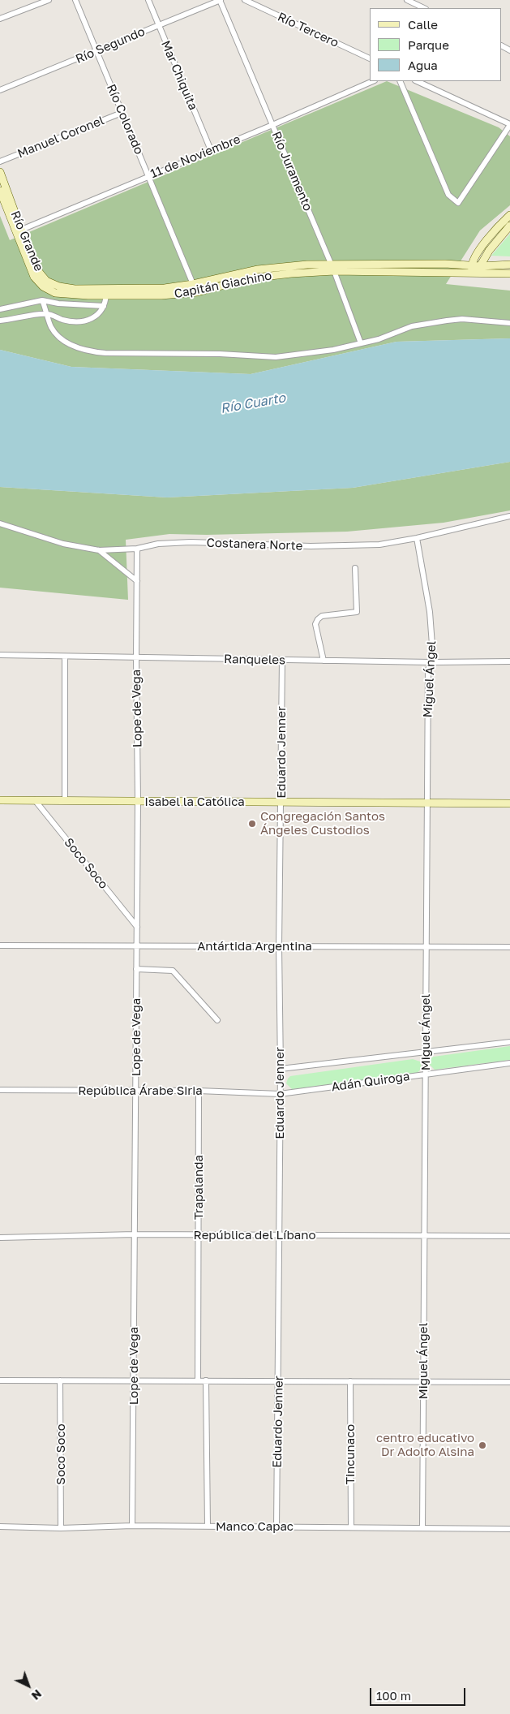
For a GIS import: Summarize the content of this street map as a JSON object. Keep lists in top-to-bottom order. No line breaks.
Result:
{"streets":{"main road":["Río Grande","Capitán Giachino","Isabel la Católica"],"street":["Río Tercero","Río Segundo","Mar Chiquita","Río Colorado","Manuel Coronel","11 de Noviembre","Río Juramento","Costanera Norte","Ranqueles","Miguel Ángel","Lope de Vega","Eduardo Jenner","Soco Soco","Antártida Argentina","Adán Quiroga","República Árabe Siria","Trapalanda","República del Líbano","Tincunaco","Manco Capac"]},"crossings":[["Río Segundo","Mar Chiquita"],["Río Segundo","Río Colorado"],["Río Segundo","Río Juramento"],["Mar Chiquita","11 de Noviembre"],["Río Colorado","Manuel Coronel"],["Río Colorado","11 de Noviembre"],["Río Colorado","Capitán Giachino"],["11 de Noviembre","Río Juramento"],["11 de Noviembre","Río Grande"],["11 de Noviembre","Capitán Giachino"],["Río Juramento","Capitán Giachino"],["Río Grande","Capitán Giachino"],["Costanera Norte","Miguel Ángel"],["Costanera Norte","Lope de Vega"],["Ranqueles","Miguel Ángel"],["Ranqueles","Lope de Vega"],["Ranqueles","Eduardo Jenner"],["Miguel Ángel","Isabel la Católica"],["Miguel Ángel","Antártida Argentina"],["Miguel Ángel","Adán Quiroga"],["Miguel Ángel","República del Líbano"],["Miguel Ángel","Manco Capac"],["Lope de Vega","Isabel la Católica"],["Lope de Vega","Soco Soco"],["Lope de Vega","Antártida Argentina"],["Lope de Vega","República Árabe Siria"],["Lope de Vega","República del Líbano"],["Lope de Vega","Manco Capac"],["Eduardo Jenner","Isabel la Católica"],["Eduardo Jenner","Antártida Argentina"],["Eduardo Jenner","Adán Quiroga"],["Eduardo Jenner","República Árabe Siria"],["Eduardo Jenner","República del Líbano"],["Eduardo Jenner","Manco Capac"],["Isabel la Católica","Soco Soco"],["Soco Soco","Manco Capac"],["Adán Quiroga","República Árabe Siria"],["República Árabe Siria","Trapalanda"],["Trapalanda","República del Líbano"],["Tincunaco","Manco Capac"]],"water":["Río Cuarto"],"places":["Congregación Santos Ángeles Custodios","centro educativo Dr Adolfo Alsina"],"legend":["Calle","Parque","Agua"],"scale_bar":"100 m","north":"bottom right"}
